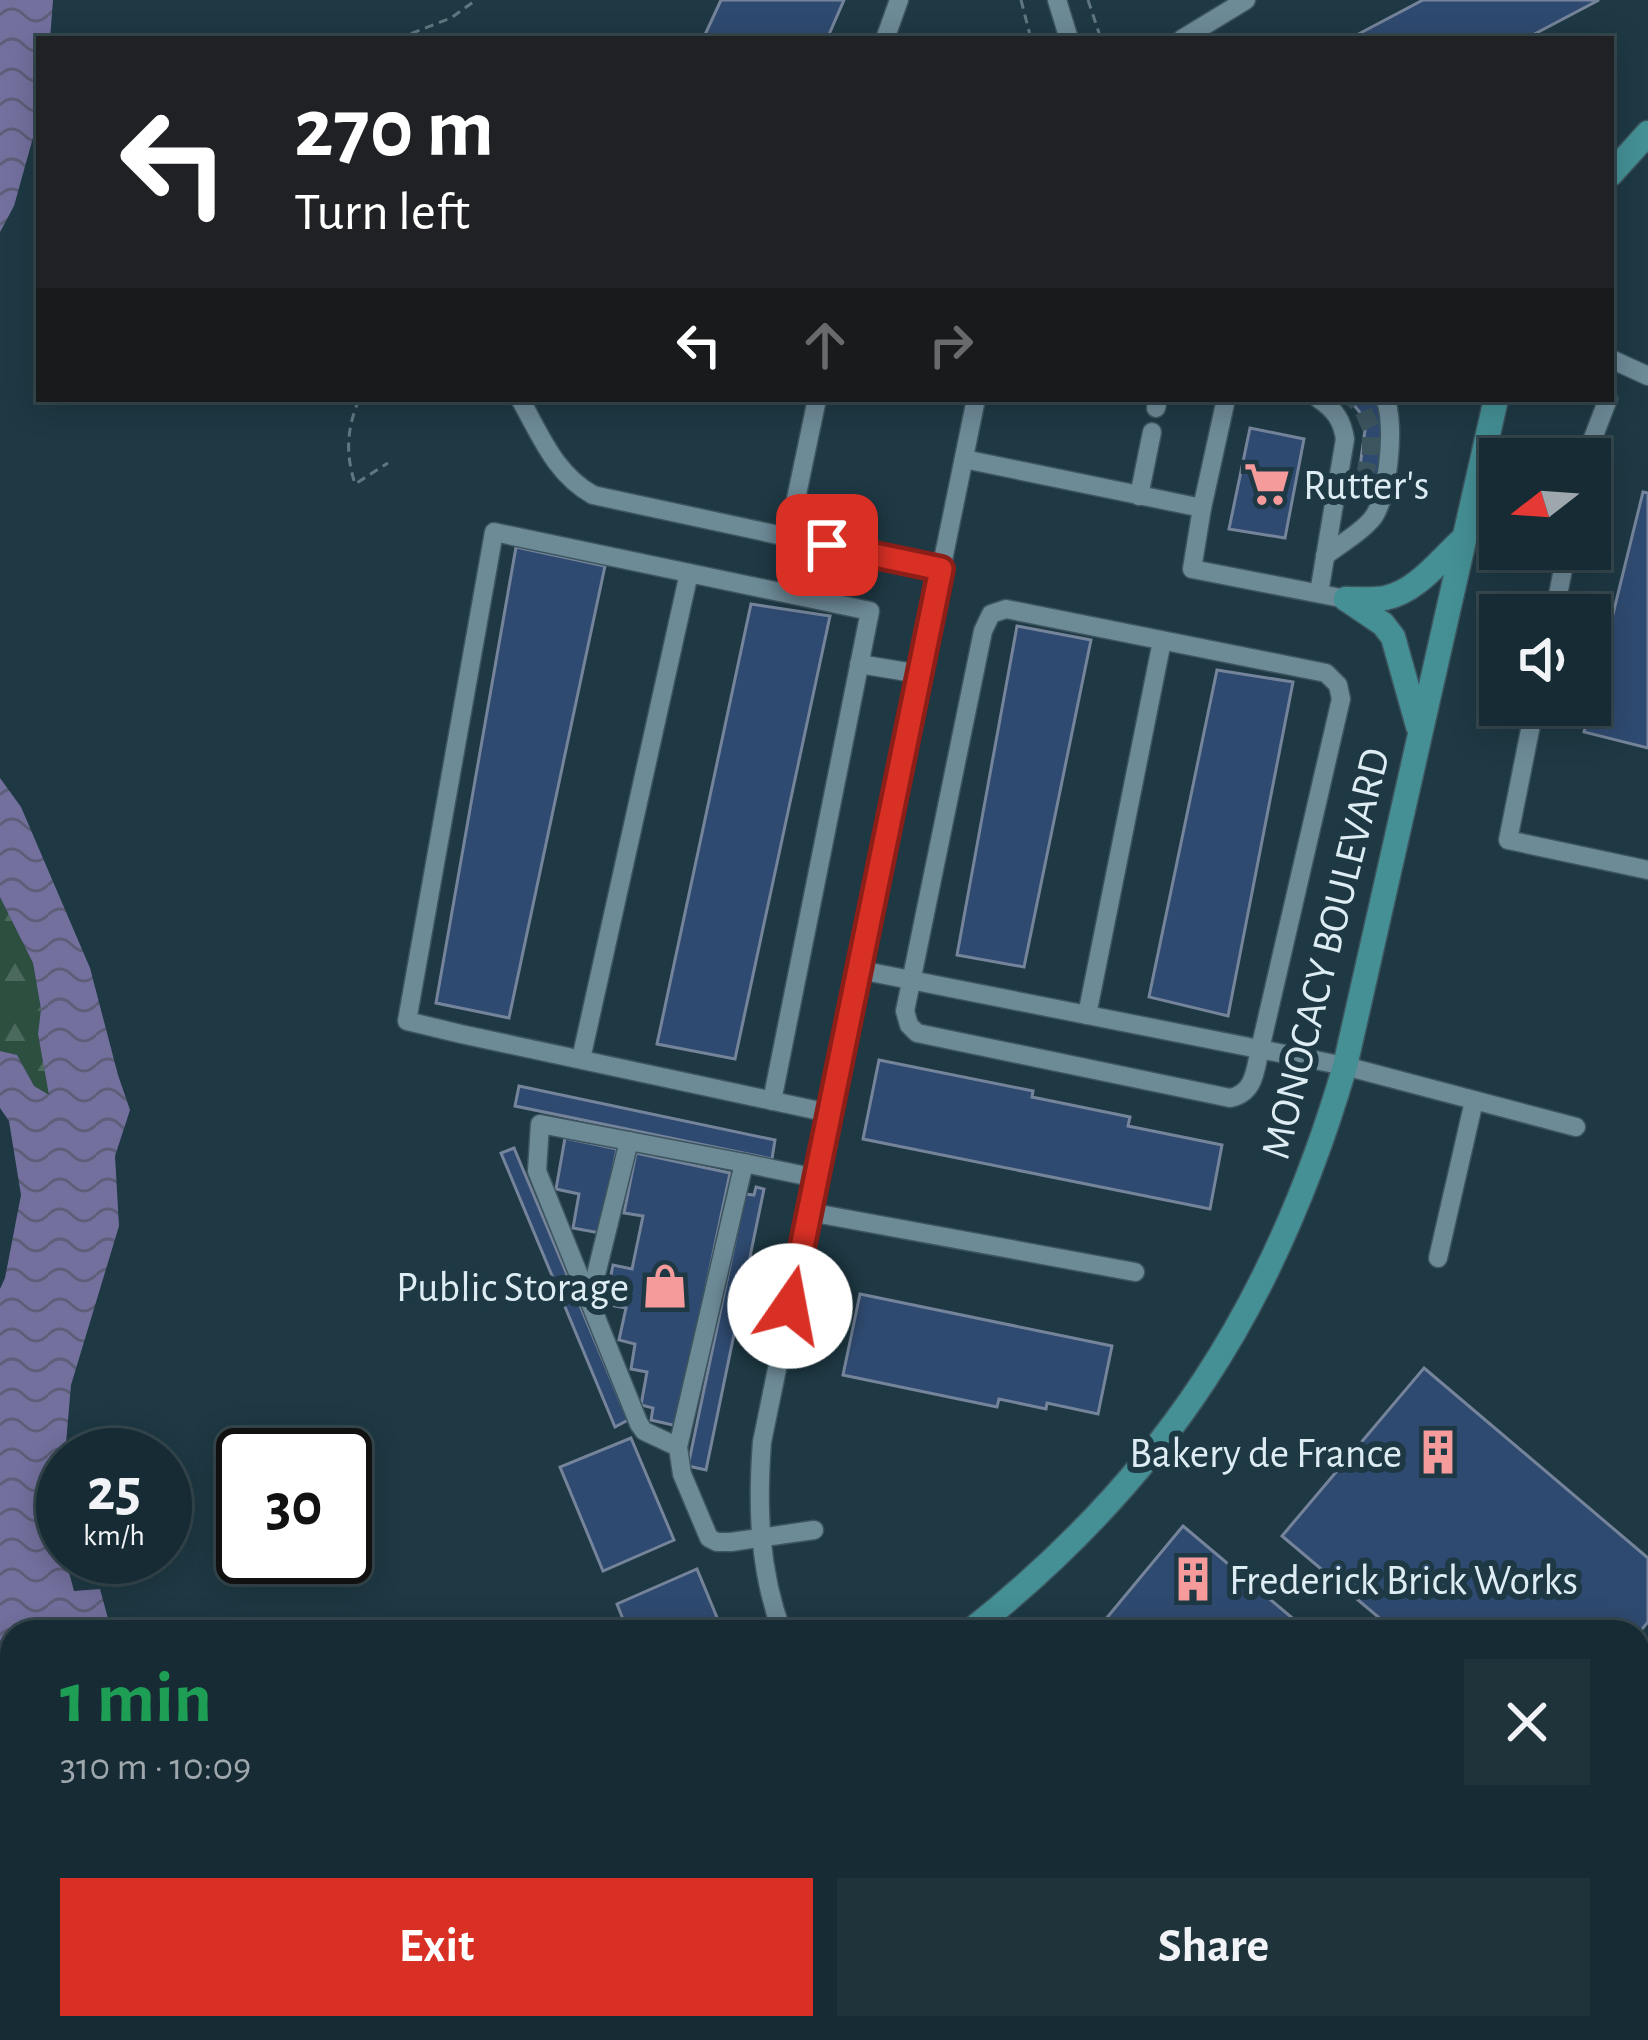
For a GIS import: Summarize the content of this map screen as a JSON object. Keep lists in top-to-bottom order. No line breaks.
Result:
{"streets":{"main road":["MONOCACY BOULEVARD"]},"places":{"supermarket":["Rutter's"],"shop":["Public Storage"],"building":["Bakery de France","Frederick Brick Works"]},"north":"left","page":{"turn":["270 m","Turn left"],"speed":"25 km/h","limit":"30","heading":["1 min","310 m · 10:09"],"buttons":["Exit","Share"]}}
